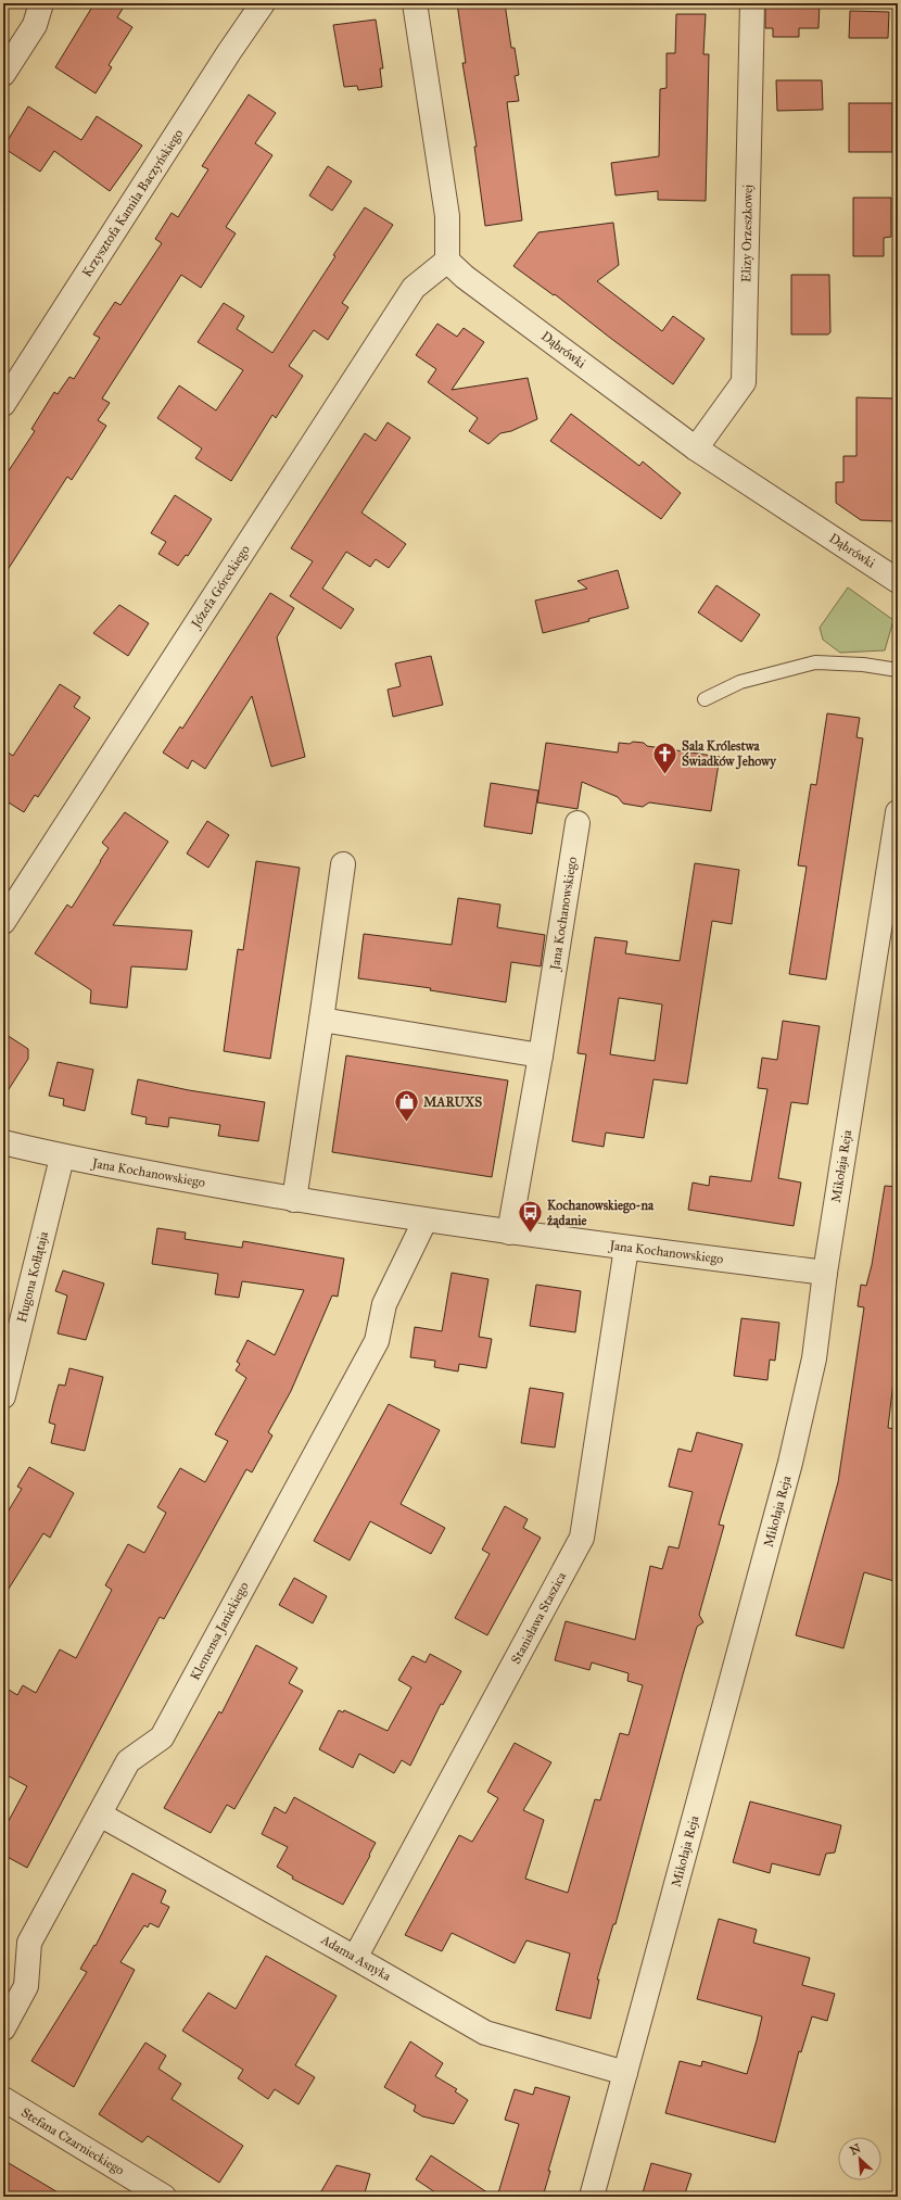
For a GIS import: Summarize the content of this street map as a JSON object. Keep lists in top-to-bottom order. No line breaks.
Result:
{"streets":{"street":["Krzysztofa Kamila Baczyńskiego","Elizy Orzeszkowej","Dąbrówki","Józefa Góreckiego","Jana Kochanowskiego","Mikołaja Reja","Hugona Kołłątaja","Stanisława Staszica","Klemensa Janickiego","Adama Asnyka","Stefana Czarnieckiego"]},"crossings":[["Elizy Orzeszkowej","Dąbrówki"],["Dąbrówki","Józefa Góreckiego"],["Jana Kochanowskiego","Mikołaja Reja"],["Jana Kochanowskiego","Hugona Kołłątaja"],["Jana Kochanowskiego","Stanisława Staszica"],["Jana Kochanowskiego","Klemensa Janickiego"],["Mikołaja Reja","Adama Asnyka"],["Stanisława Staszica","Adama Asnyka"],["Klemensa Janickiego","Adama Asnyka"]],"places":{"church":["Sala Królestwa Świadków Jehowy"],"shop":["MARUXS"],"bus stop":["Kochanowskiego-na żądanie"]},"north":"top left"}
